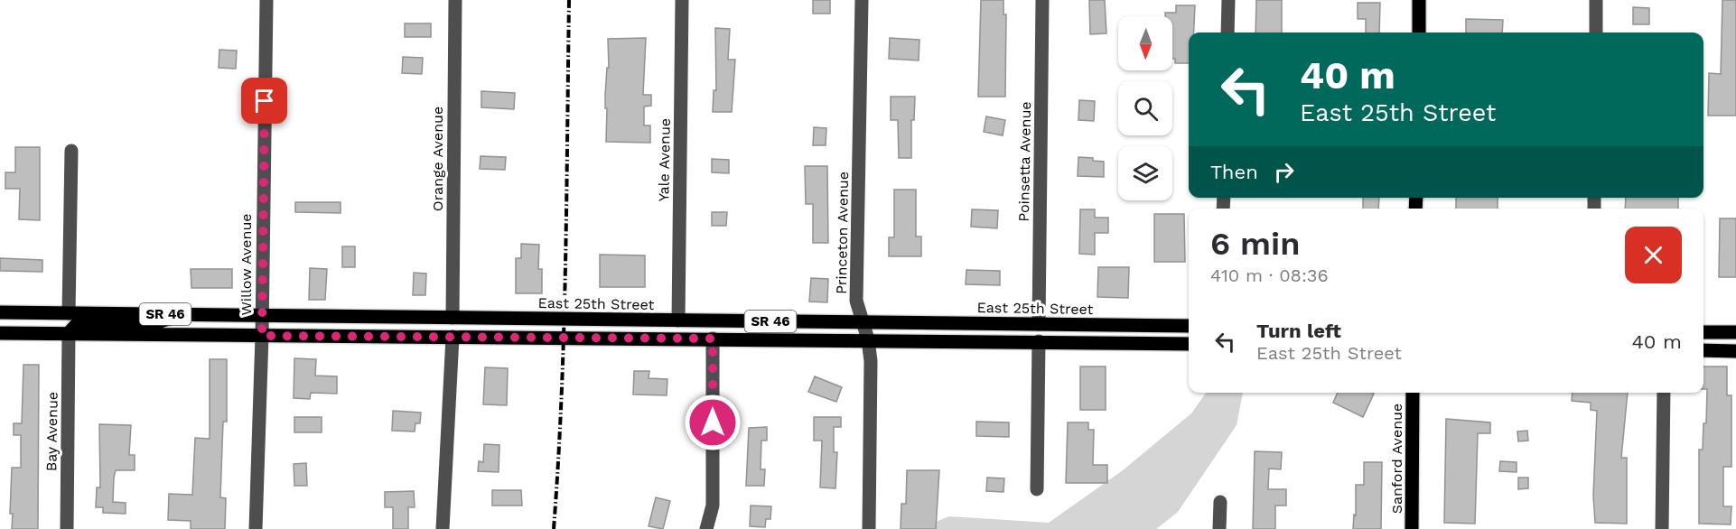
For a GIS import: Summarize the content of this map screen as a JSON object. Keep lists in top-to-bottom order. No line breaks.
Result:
{"streets":{"main road":["East 25th Street","SR 46","Sanford Avenue"],"street":["Orange Avenue","Yale Avenue","Poinsetta Avenue","Princeton Avenue","Willow Avenue","Bay Avenue"]},"crossings":[["Orange Avenue","East 25th Street"],["Yale Avenue","East 25th Street"],["Poinsetta Avenue","East 25th Street"],["Princeton Avenue","East 25th Street"],["Princeton Avenue","SR 46"],["Willow Avenue","East 25th Street"],["Willow Avenue","SR 46"],["SR 46","Bay Avenue"]],"north":"bottom","page":{"turn":["40 m","East 25th Street"],"then":"Then","heading":["6 min","410 m · 08:36"],"list":[{"name":"Turn left","note":"East 25th Street","value":"40 m"}]}}
